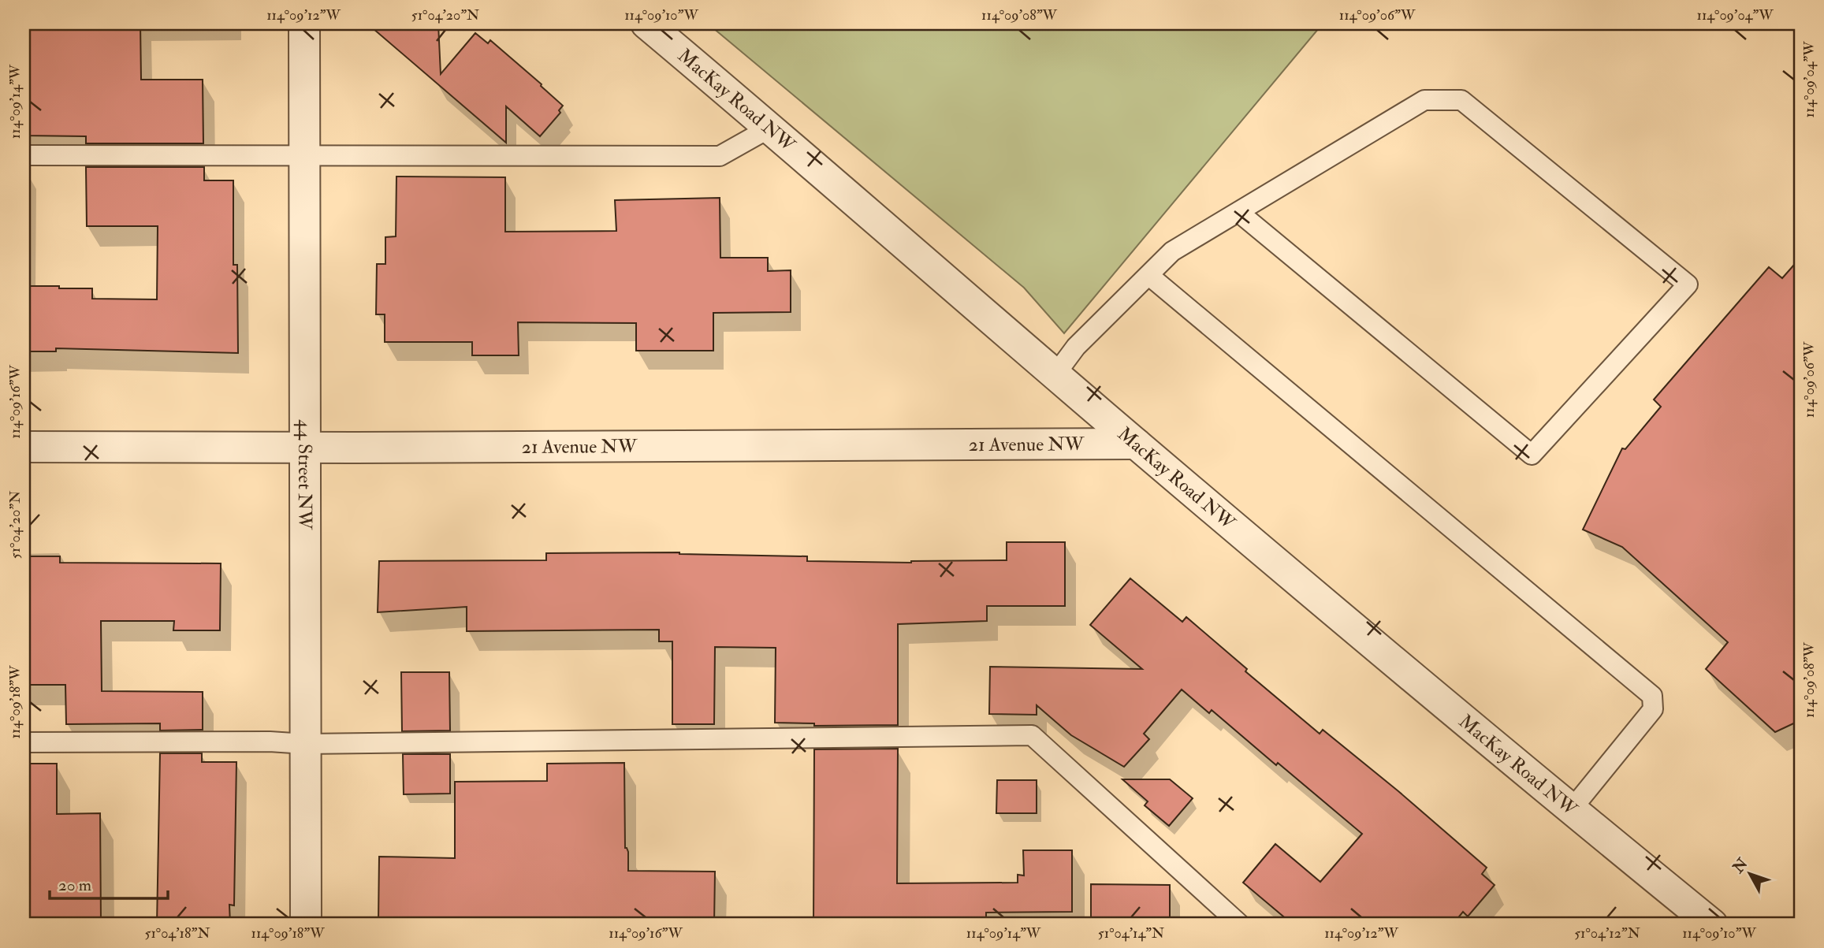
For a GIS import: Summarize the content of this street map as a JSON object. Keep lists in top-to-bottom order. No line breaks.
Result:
{"streets":{"street":["MacKay Road NW","21 Avenue NW","44 Street NW"]},"crossings":[["MacKay Road NW","21 Avenue NW"],["21 Avenue NW","44 Street NW"]],"scale_bar":"20 m","north":"top left","coordinates":["114°09'12\"W","51°04'20\"N","114°09'10\"W","114°09'08\"W","114°09'06\"W","114°09'04\"W","114°09'14\"W","114°09'16\"W","114°09'18\"W","51°04'18\"N","51°04'14\"N","51°04'12\"N"]}
